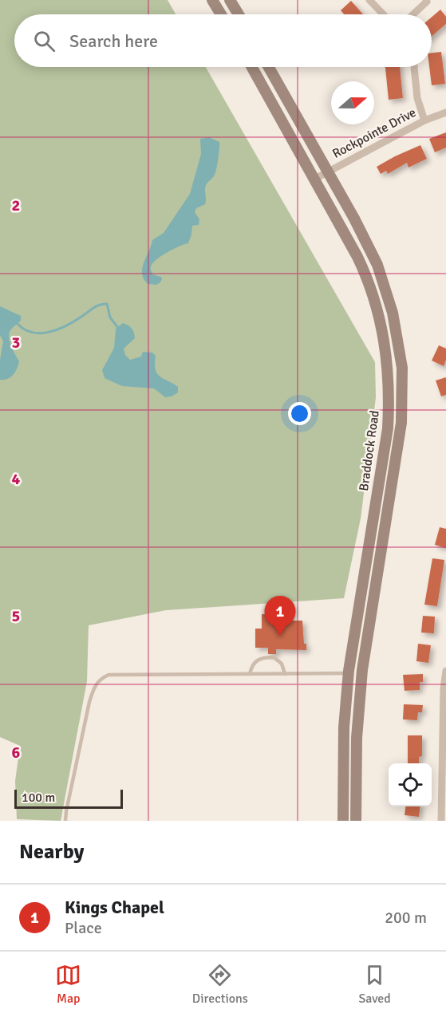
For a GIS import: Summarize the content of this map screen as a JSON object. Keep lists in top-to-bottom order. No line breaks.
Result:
{"streets":{"main road":["Braddock Road"],"street":["Rockpointe Drive"]},"crossings":[["Rockpointe Drive","Braddock Road"]],"scale_bar":"100 m","north":"right","page":{"search":"Search here","pins":"1","scale":"100 m","heading":"Nearby","list":[{"mark":"1","name":"Kings Chapel","note":"Place","value":"200 m"}],"nav":["Map","Directions","Saved"]},"grid":{"rows":["2","3","4","5","6"]}}
